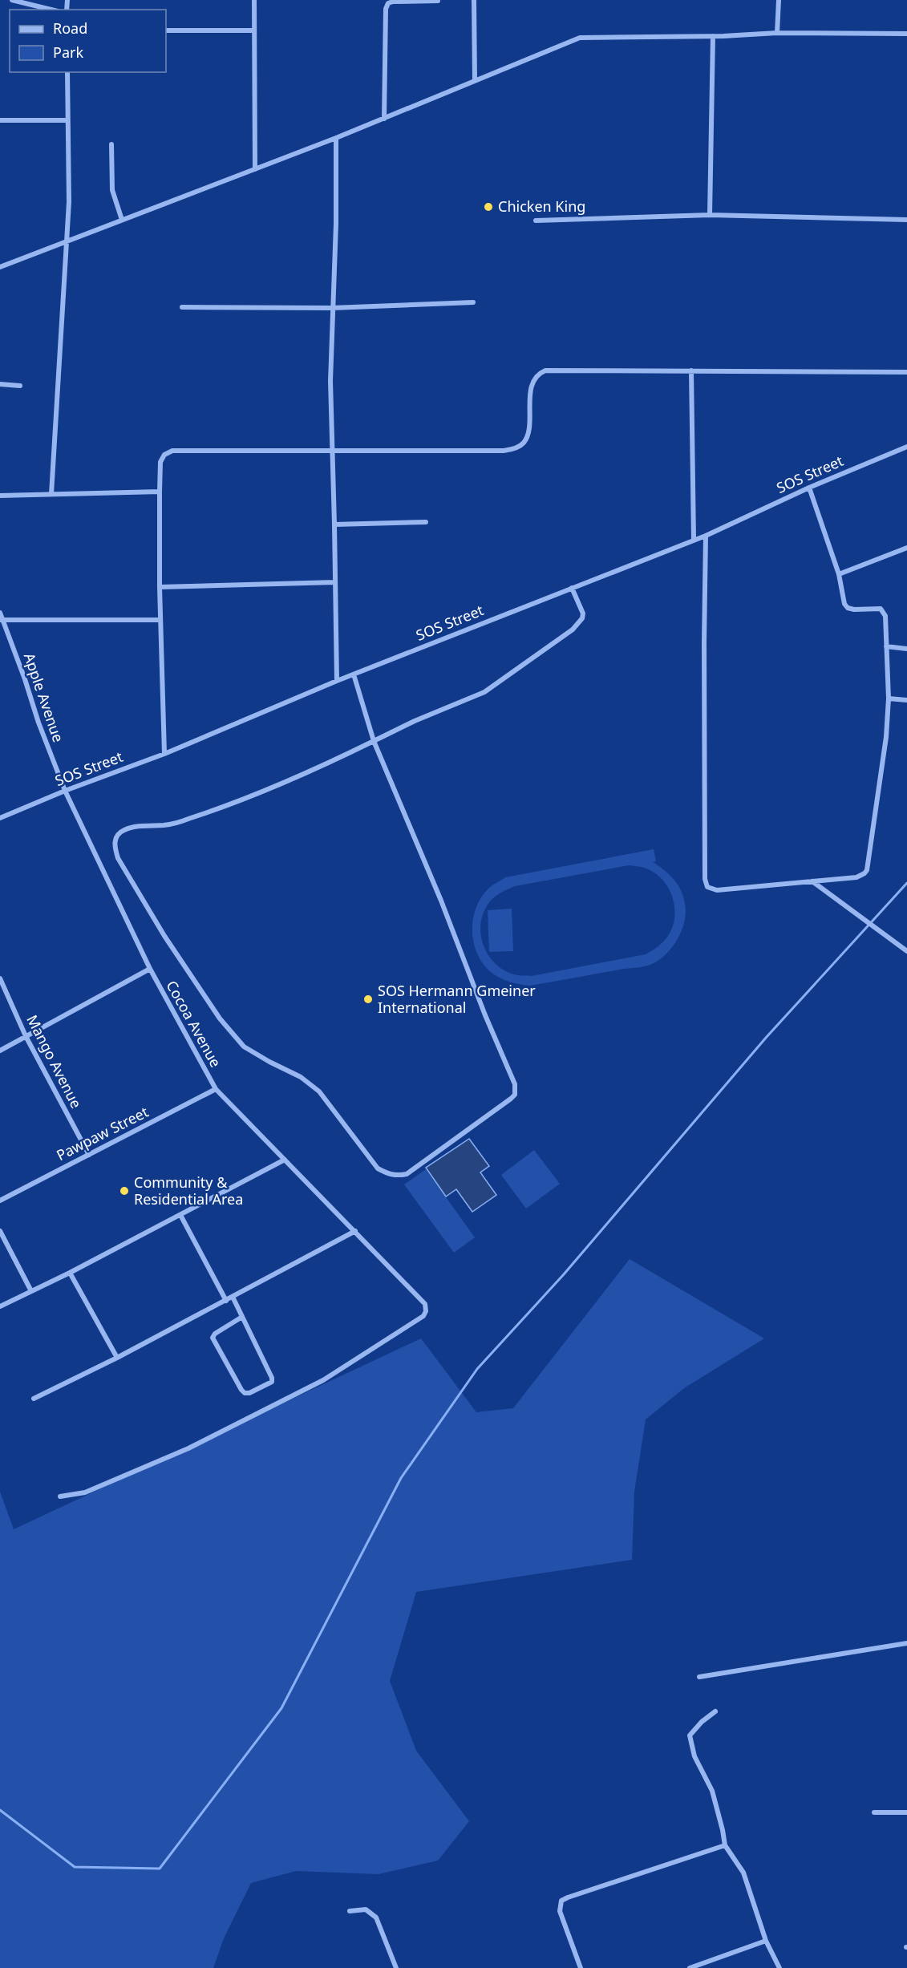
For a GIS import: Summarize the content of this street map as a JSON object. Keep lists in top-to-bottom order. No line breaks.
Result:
{"streets":{"street":["SOS Street","Apple Avenue","Cocoa Avenue","Mango Avenue","Pawpaw Street"]},"crossings":[["SOS Street","Apple Avenue"],["SOS Street","Cocoa Avenue"],["Apple Avenue","Cocoa Avenue"],["Cocoa Avenue","Pawpaw Street"],["Mango Avenue","Pawpaw Street"]],"places":["Chicken King","SOS Hermann Gmeiner International","Community & Residential Area"],"legend":["Road","Park"]}
